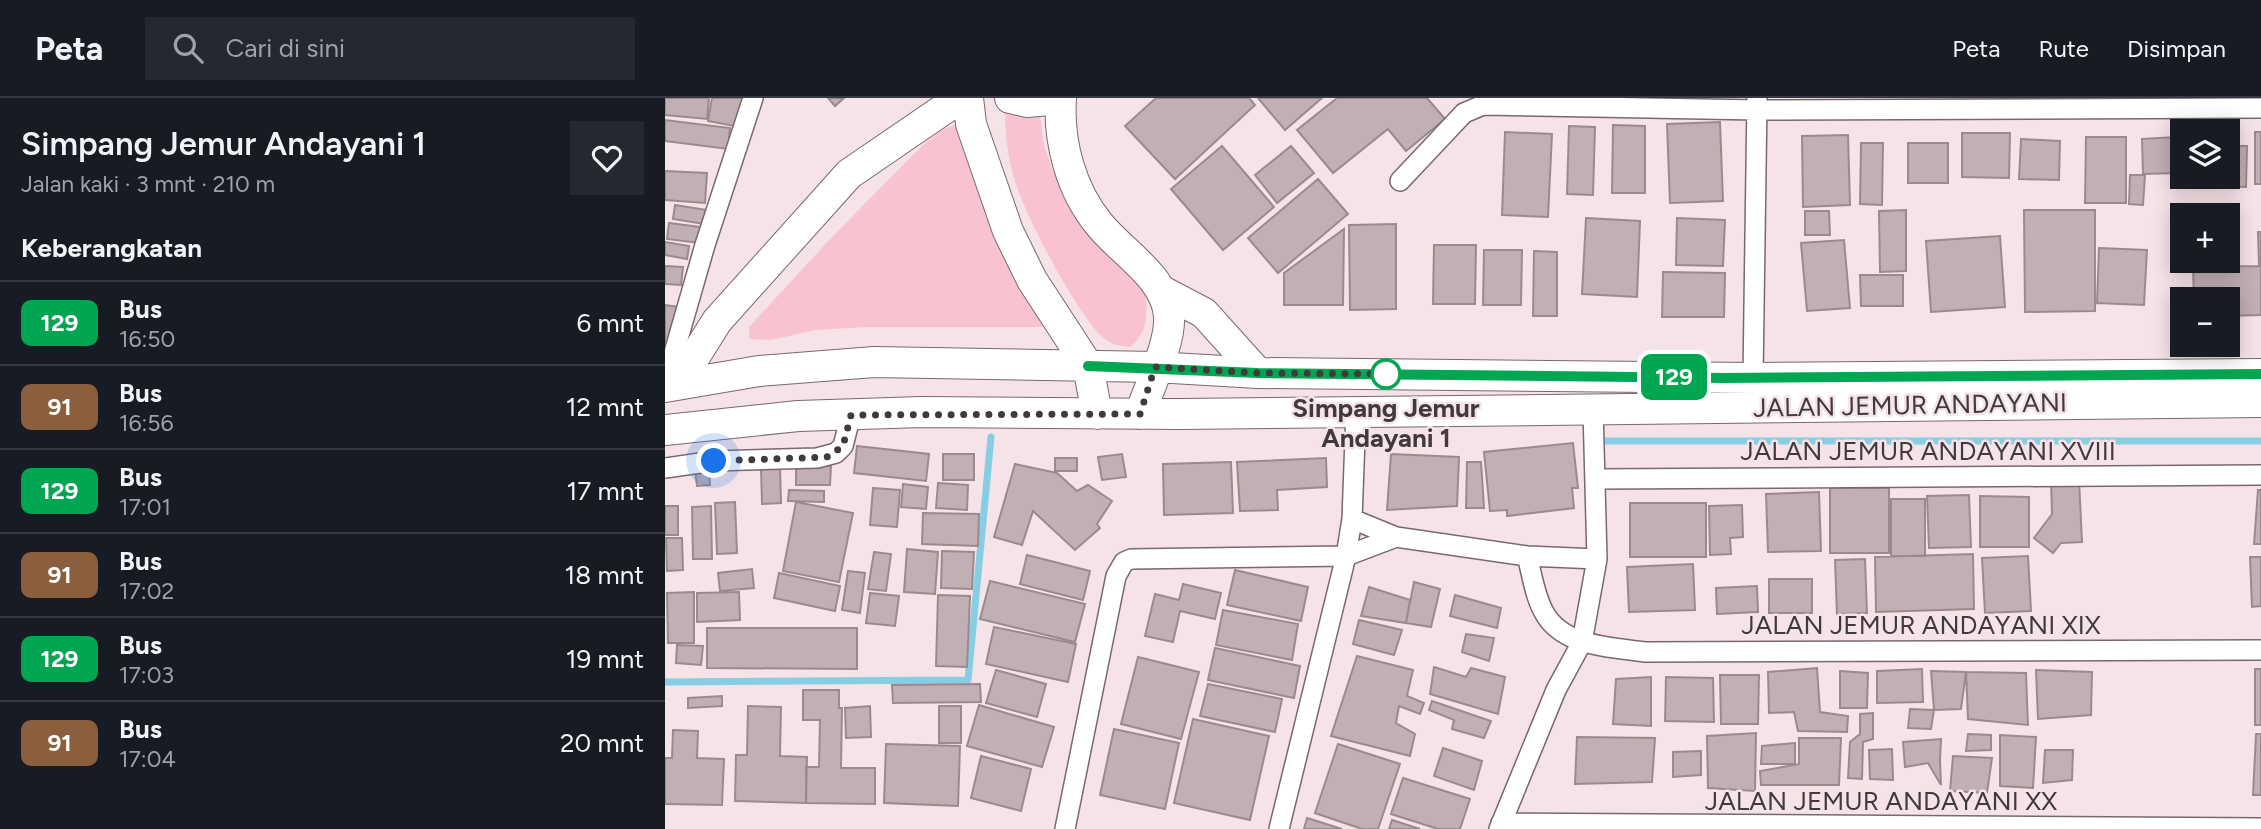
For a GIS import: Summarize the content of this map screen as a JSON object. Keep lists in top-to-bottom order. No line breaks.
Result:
{"streets":{"main road":["JALAN JEMUR ANDAYANI"],"street":["JALAN JEMUR ANDAYANI XVIII","JALAN JEMUR ANDAYANI XIX","JALAN JEMUR ANDAYANI XX"]},"places":["Simpang Jemur Andayani 1"],"lines":["bus line 129"],"page":{"header":"Peta","search":"Cari di sini","nav":["Peta","Rute","Disimpan"],"heading":[["Simpang Jemur Andayani 1","Jalan kaki · 3 mnt · 210 m"],"Keberangkatan"],"on_map":"129","map_buttons":["+","−"],"list":[{"mark":"129","name":"Bus","note":"16:50","value":"6 mnt"},{"mark":"91","name":"Bus","note":"16:56","value":"12 mnt"},{"mark":"129","name":"Bus","note":"17:01","value":"17 mnt"},{"mark":"91","name":"Bus","note":"17:02","value":"18 mnt"},{"mark":"129","name":"Bus","note":"17:03","value":"19 mnt"},{"mark":"91","name":"Bus","note":"17:04","value":"20 mnt"}]}}
